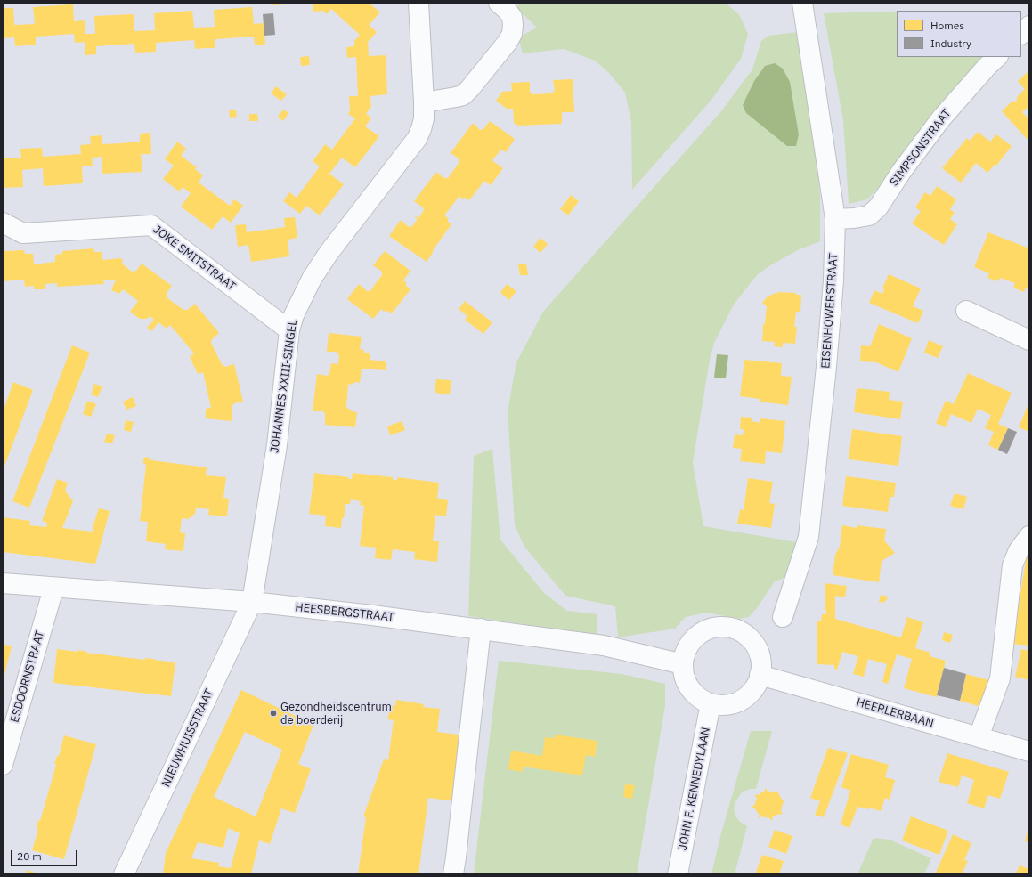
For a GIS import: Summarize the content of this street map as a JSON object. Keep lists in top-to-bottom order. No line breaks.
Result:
{"streets":{"street":["SIMPSONSTRAAT","JOKE SMITSTRAAT","EISENHOWERSTRAAT","JOHANNES XXIII-SINGEL","HEESBERGSTRAAT","ESDOORNSTRAAT","HEERLERBAAN","NIEUWHUISSTRAAT","JOHN F. KENNEDYLAAN"]},"crossings":[["SIMPSONSTRAAT","EISENHOWERSTRAAT"],["JOKE SMITSTRAAT","JOHANNES XXIII-SINGEL"],["JOHANNES XXIII-SINGEL","HEESBERGSTRAAT"],["JOHANNES XXIII-SINGEL","NIEUWHUISSTRAAT"],["HEESBERGSTRAAT","ESDOORNSTRAAT"],["HEESBERGSTRAAT","HEERLERBAAN"],["HEESBERGSTRAAT","NIEUWHUISSTRAAT"],["HEESBERGSTRAAT","JOHN F. KENNEDYLAAN"],["HEERLERBAAN","JOHN F. KENNEDYLAAN"]],"places":["Gezondheidscentrum de boerderij"],"legend":["Homes","Industry"],"scale_bar":"20 m"}
